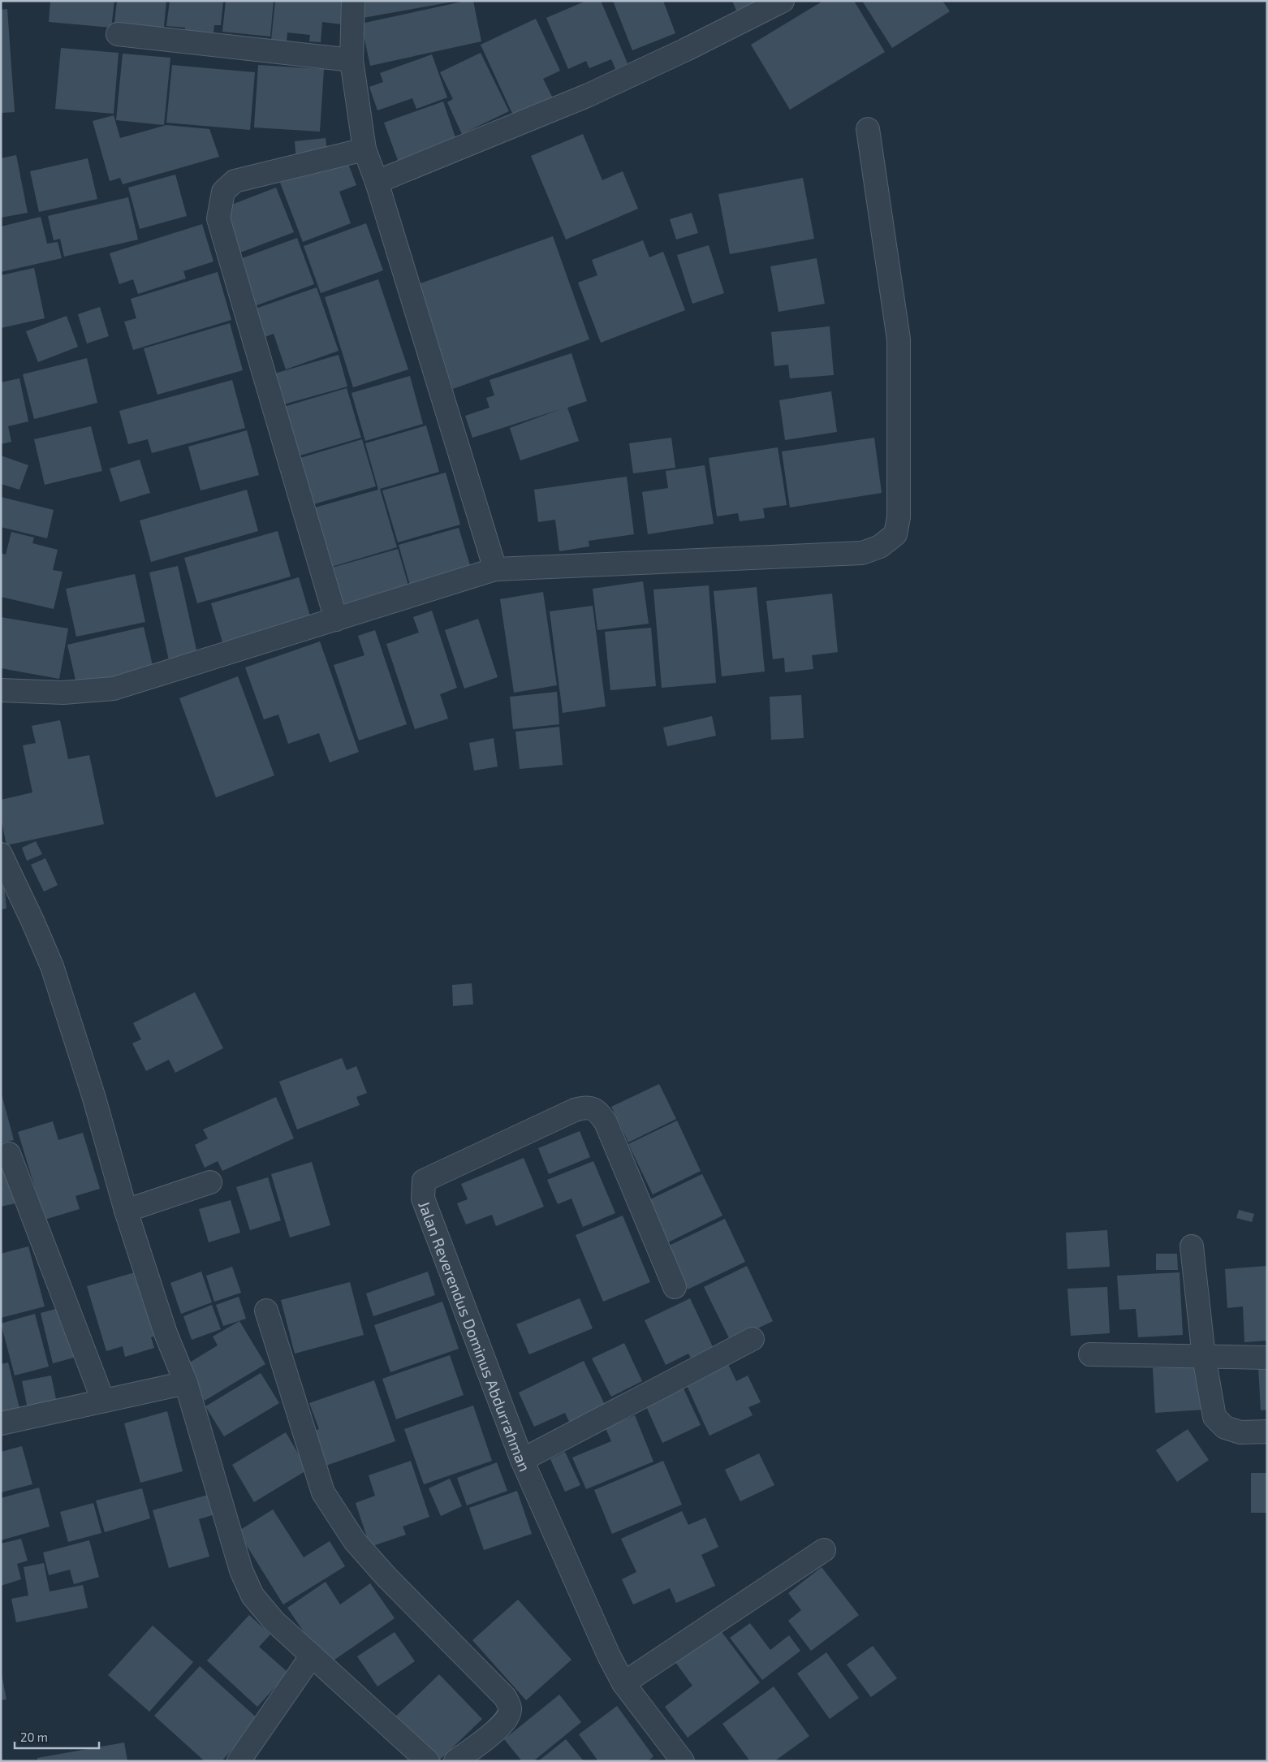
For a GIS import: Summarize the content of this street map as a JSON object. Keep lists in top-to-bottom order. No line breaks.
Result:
{"streets":{"street":["Jalan Reverendus Dominus Abdurrahman"]},"scale_bar":"20 m"}
